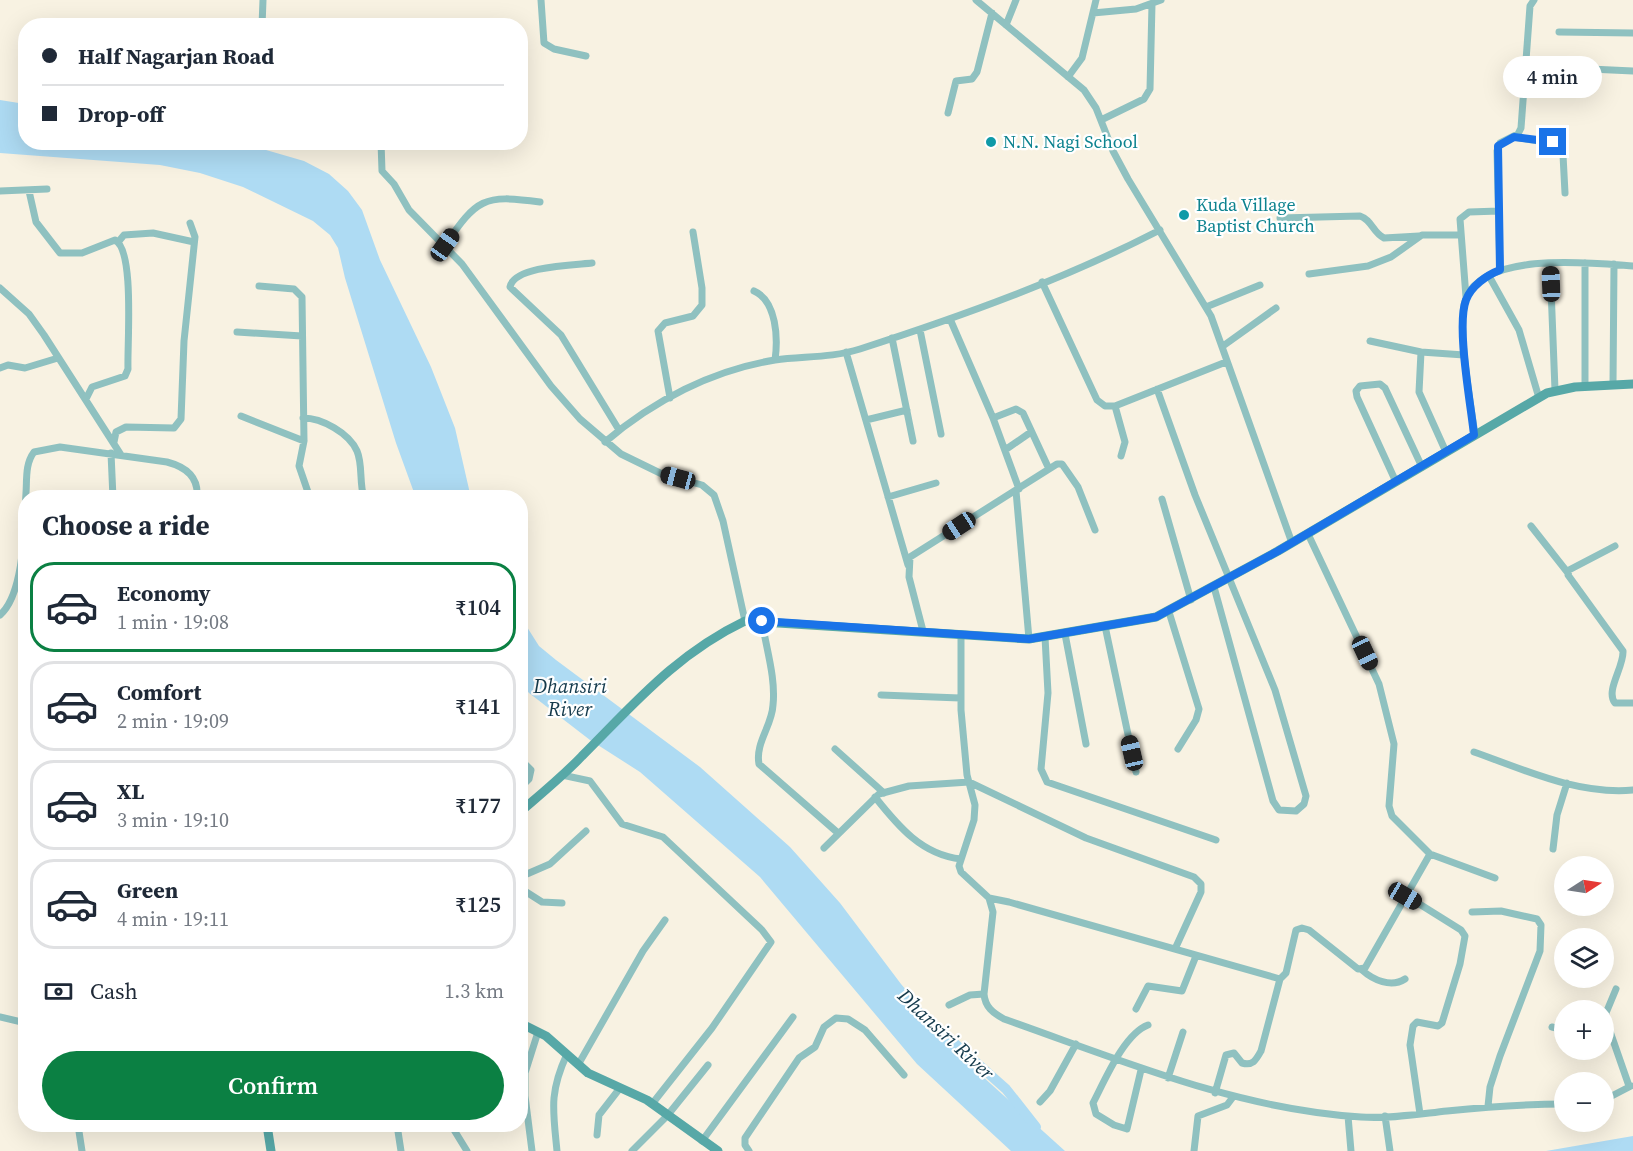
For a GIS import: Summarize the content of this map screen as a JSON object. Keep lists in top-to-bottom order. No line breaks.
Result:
{"water":["Dhansiri River"],"places":["N.N. Nagi School","Kuda Village Baptist Church"],"north":"right","page":{"banner":["Half Nagarjan Road","Drop-off"],"bubble":"4 min","heading":"Choose a ride","list":[{"name":"Economy","note":"1 min · 19:08","value":"₹104"},{"name":"Comfort","note":"2 min · 19:09","value":"₹141"},{"name":"XL","note":"3 min · 19:10","value":"₹177"},{"name":"Green","note":"4 min · 19:11","value":"₹125"}],"map_buttons":["+","−"],"pay":["Cash","1.3 km"],"buttons":"Confirm"}}
